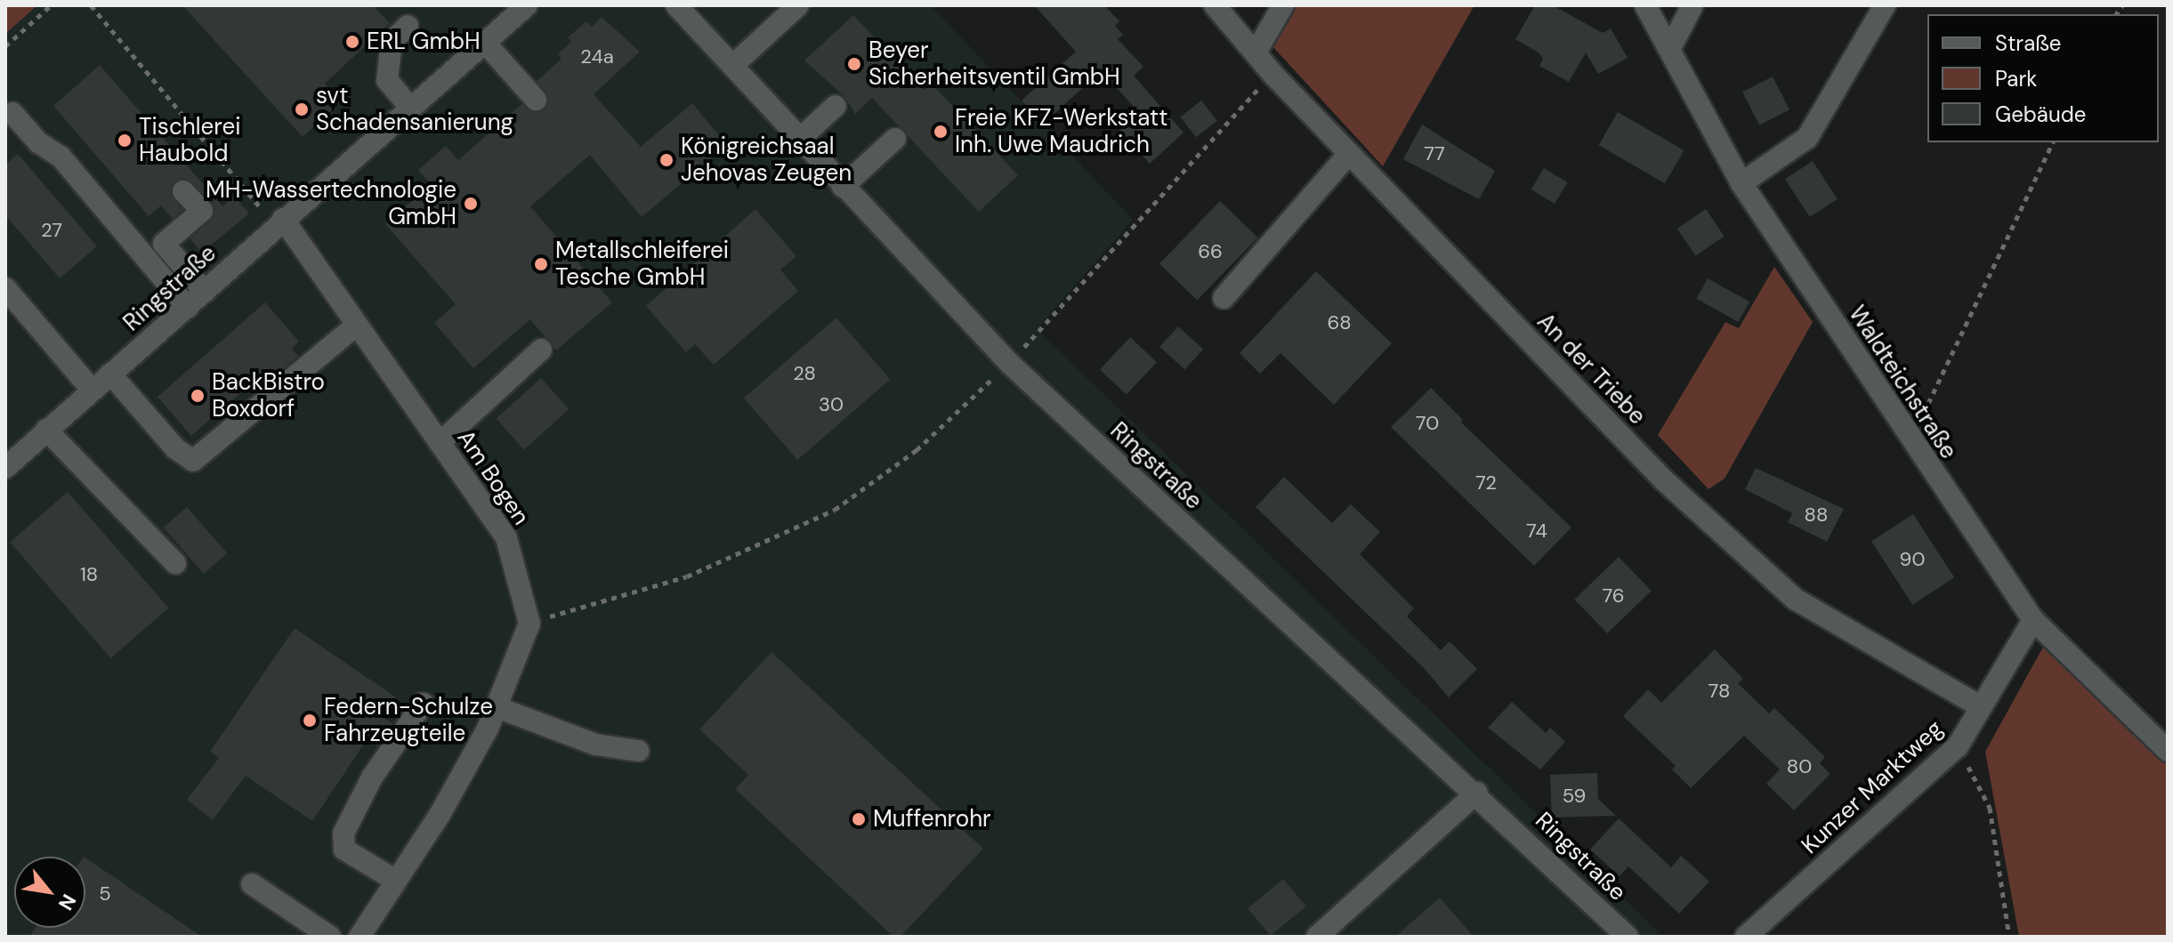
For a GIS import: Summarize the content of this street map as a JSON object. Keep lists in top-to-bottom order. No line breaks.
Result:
{"streets":{"street":["Ringstraße","An der Triebe","Waldteichstraße","Am Bogen","Kunzer Marktweg"]},"crossings":[["Ringstraße","Am Bogen"],["An der Triebe","Kunzer Marktweg"],["Waldteichstraße","Kunzer Marktweg"]],"places":["ERL GmbH","Beyer Sicherheitsventil GmbH","svt Schadensanierung","Freie KFZ-Werkstatt Inh. Uwe Maudrich","Tischlerei Haubold","Königreichsaal Jehovas Zeugen","MH-Wassertechnologie GmbH","Metallschleiferei Tesche GmbH","BackBistro Boxdorf","Federn-Schulze Fahrzeugteile","Muffenrohr"],"house_numbers":["24a","77","27","66","68","28","30","70","72","88","74","90","18","76","78","80","59","5"],"legend":["Straße","Park","Gebäude"],"north":"bottom right"}
